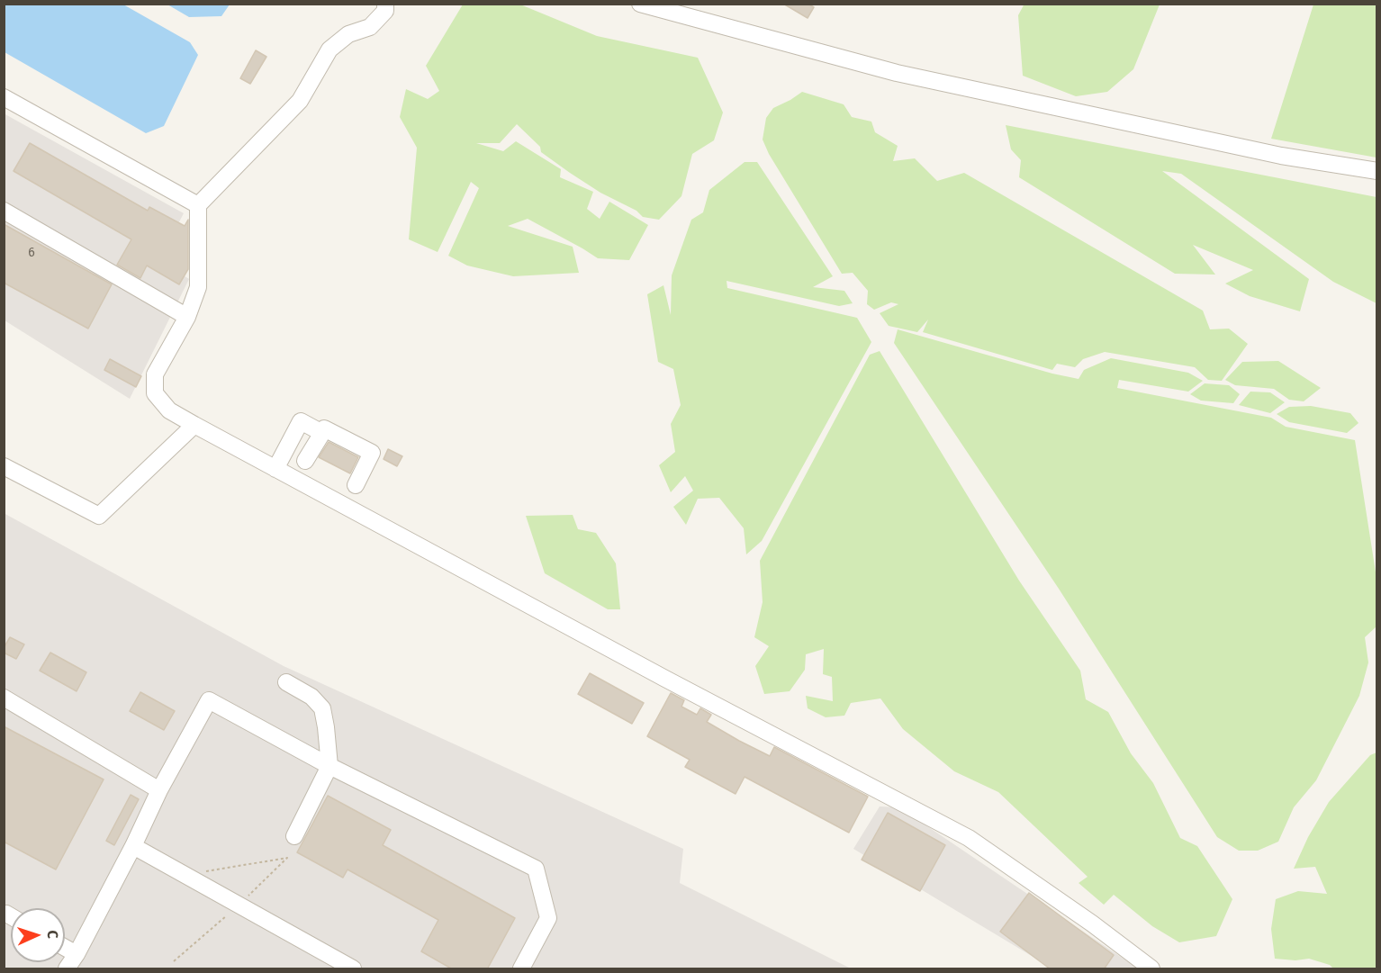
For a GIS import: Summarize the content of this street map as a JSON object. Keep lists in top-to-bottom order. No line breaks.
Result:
{"house_numbers":["6"],"north":"right"}
